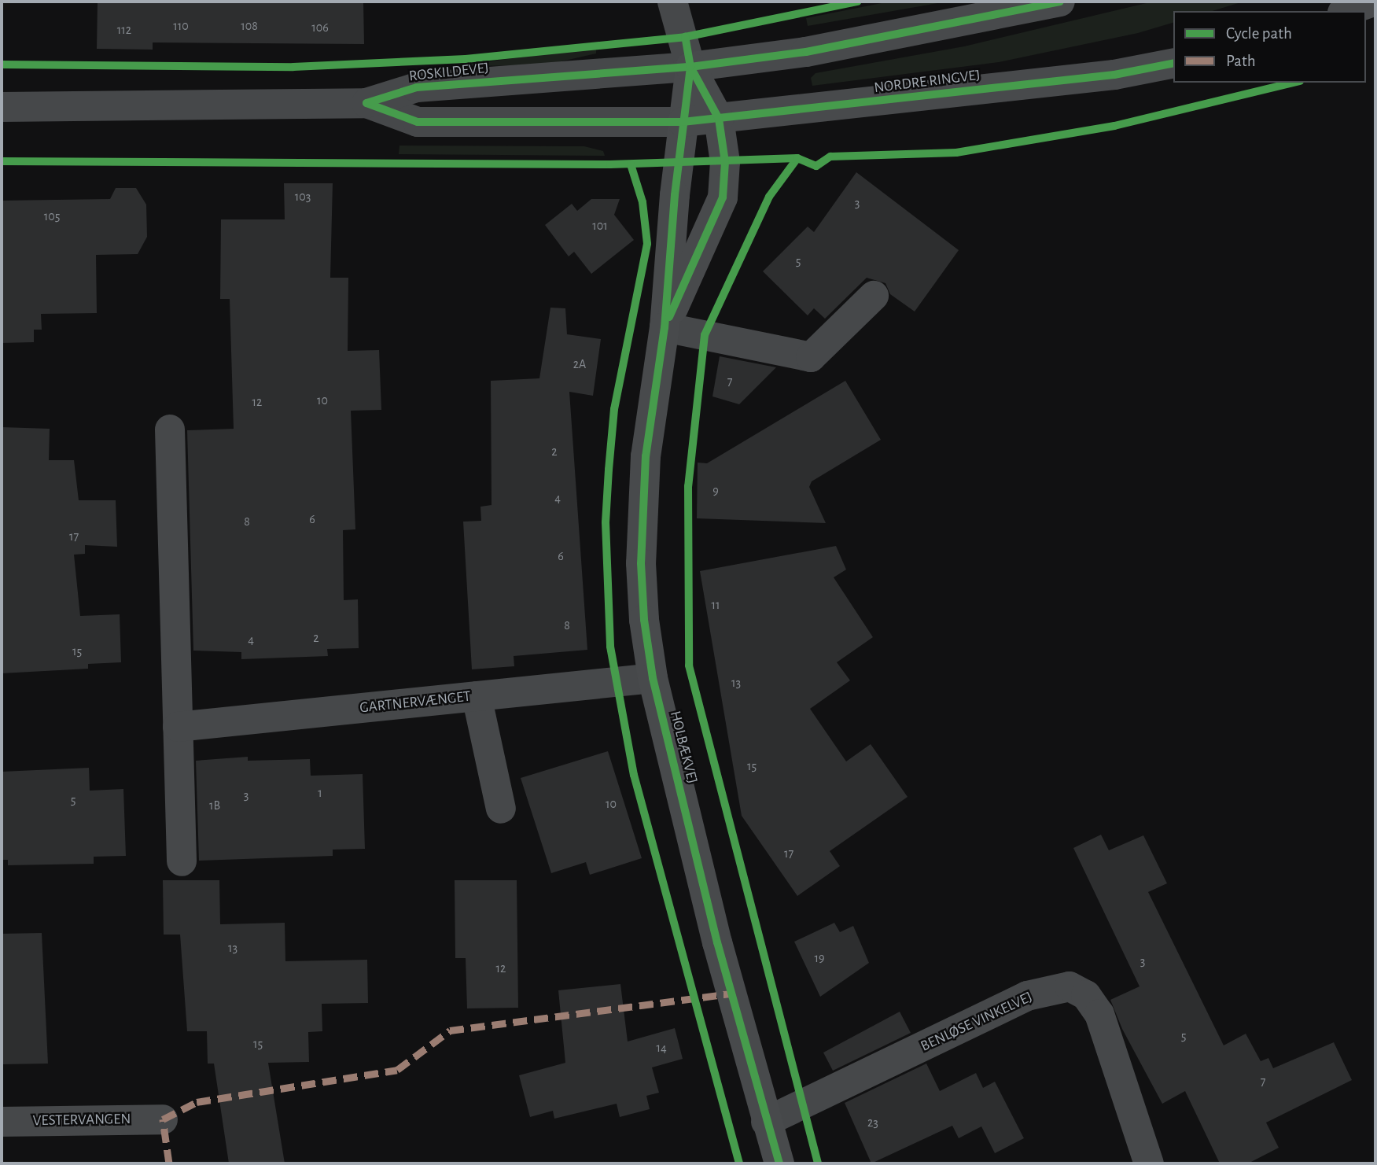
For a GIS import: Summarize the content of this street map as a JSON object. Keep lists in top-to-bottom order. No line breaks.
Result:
{"streets":{"main road":["NORDRE RINGVEJ","HOLBÆKVEJ"],"street":["ROSKILDEVEJ","GARTNERVÆNGET","BENLØSE VINKELVEJ","VESTERVANGEN"]},"crossings":[["ROSKILDEVEJ","NORDRE RINGVEJ"],["ROSKILDEVEJ","HOLBÆKVEJ"],["NORDRE RINGVEJ","HOLBÆKVEJ"],["GARTNERVÆNGET","HOLBÆKVEJ"],["HOLBÆKVEJ","BENLØSE VINKELVEJ"]],"house_numbers":["110","108","106","112","103","3","105","101","5","2A","7","10","12","2","9","4","6","8","17","6","11","8","2","4","15","13","15","1","3","5","10","1B","17","13","19","3","12","5","15","14","7","23"],"legend":["Cycle path","Path"]}
